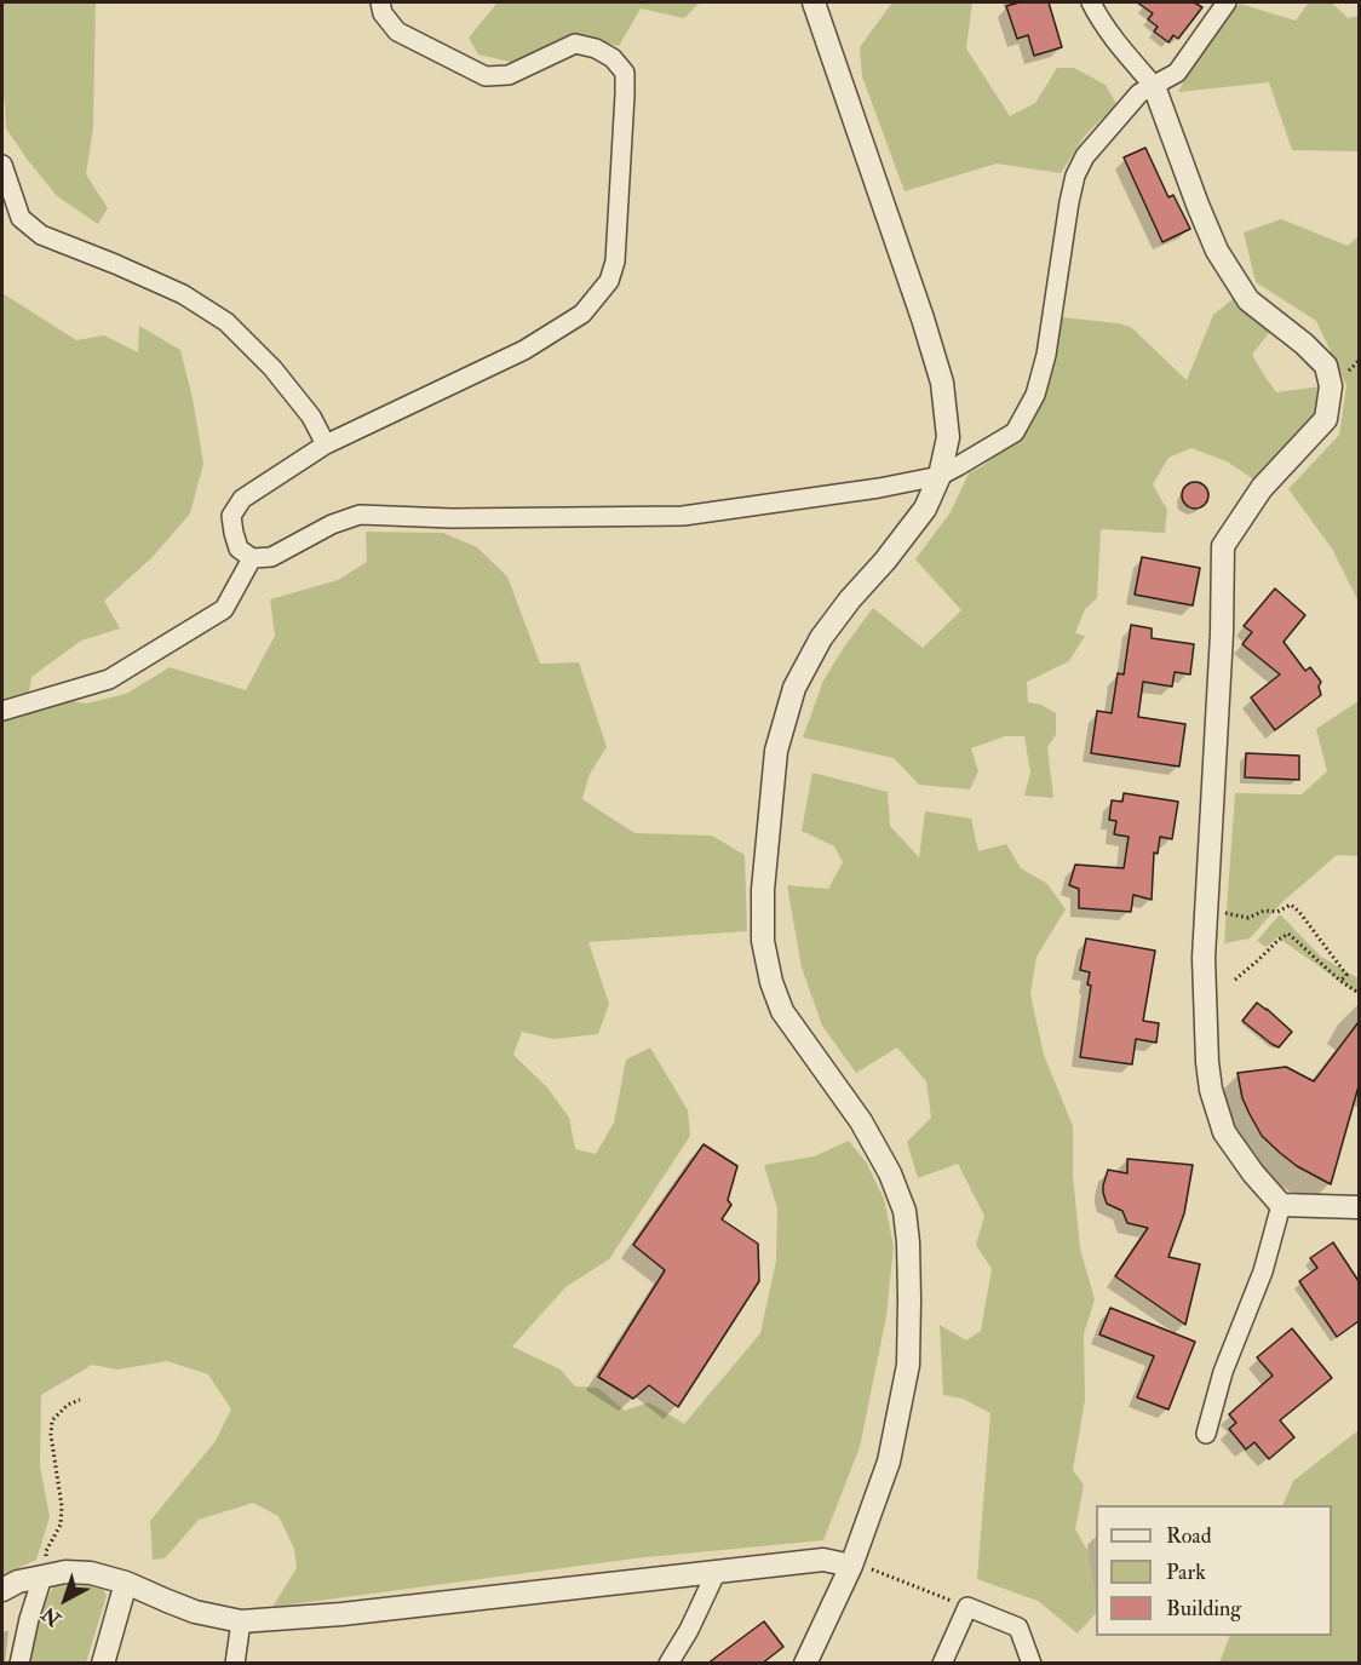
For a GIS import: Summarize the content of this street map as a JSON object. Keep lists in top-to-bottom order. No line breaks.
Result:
{"legend":["Road","Park","Building"],"north":"bottom left"}
